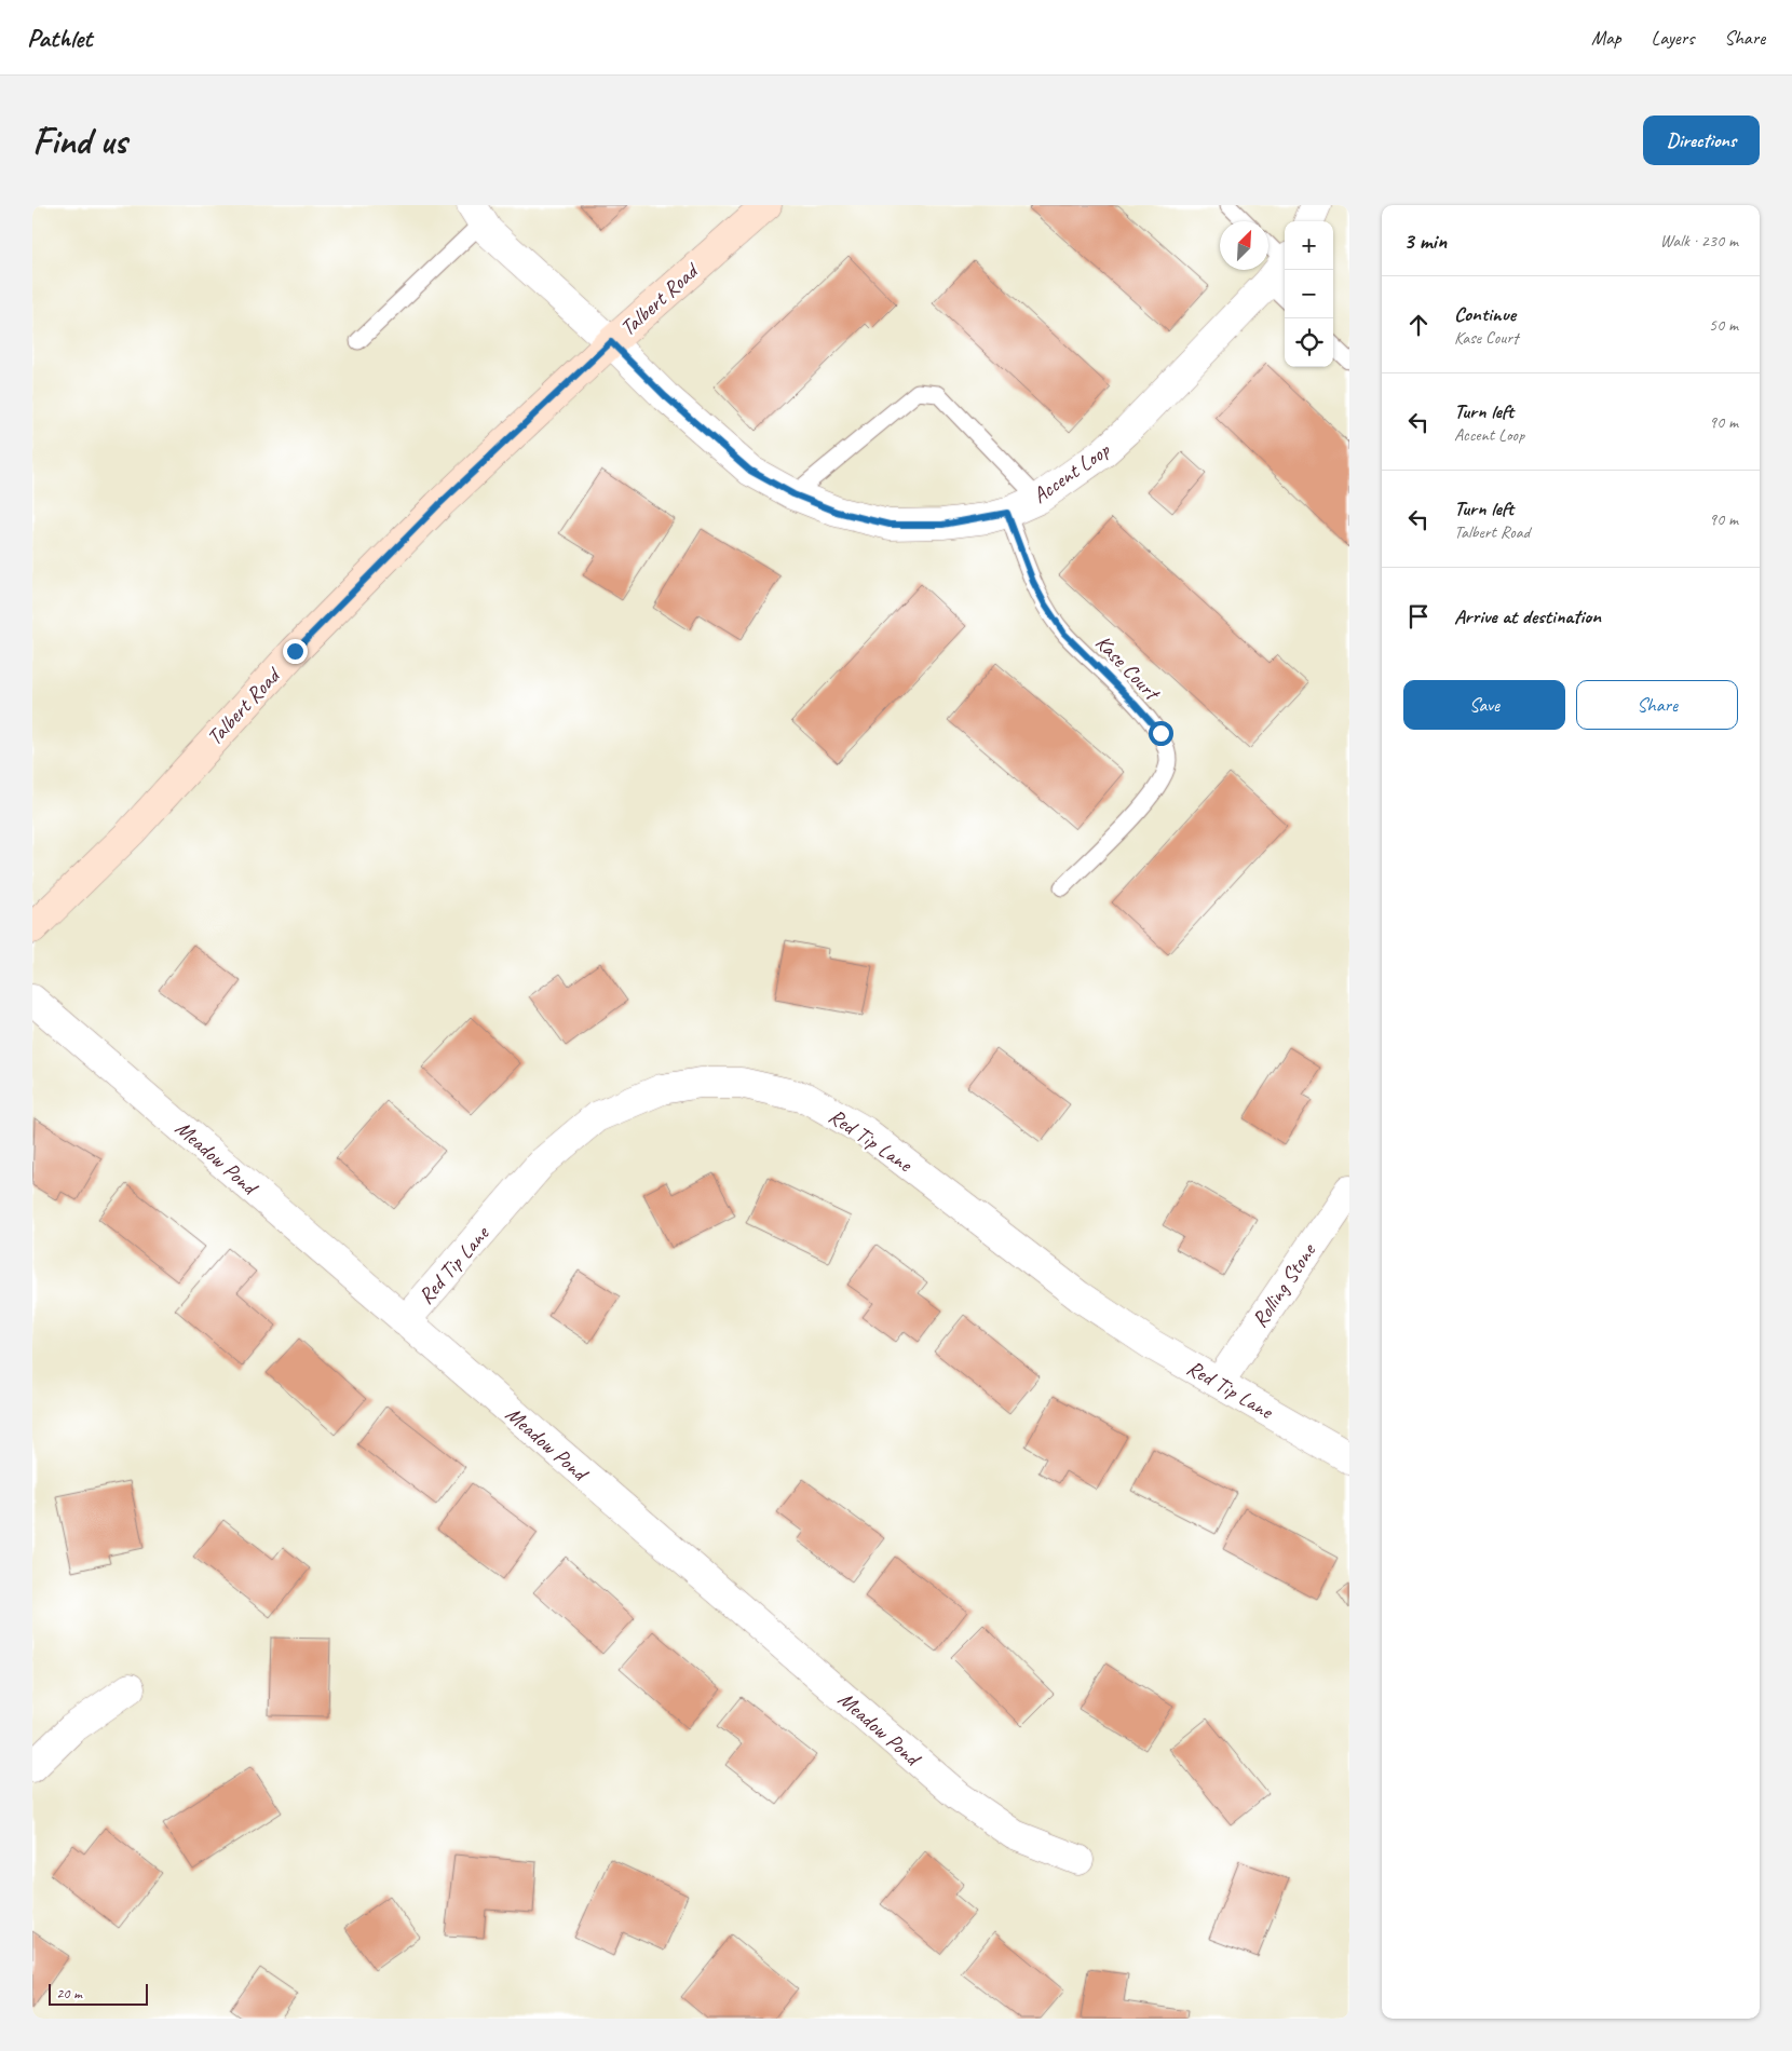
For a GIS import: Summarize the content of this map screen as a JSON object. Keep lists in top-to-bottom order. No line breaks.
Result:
{"streets":{"street":["Talbert Road","Accent Loop","Red Tip Lane","Meadow Pond","Rolling Stone"],"lane":["Kase Court"]},"crossings":[["Talbert Road","Accent Loop"],["Accent Loop","Kase Court"],["Red Tip Lane","Meadow Pond"],["Red Tip Lane","Rolling Stone"]],"scale_bar":"20 m","north":"top right","page":{"header":"Pathlet","nav":["Map","Layers","Share"],"buttons":["Directions",["Save","Share"]],"title":"Find us","heading":["3 min","Walk · 230 m"],"map_buttons":["+","−"],"list":[["Continue","Kase Court","50 m"],["Turn left","Accent Loop","90 m"],["Turn left","Talbert Road","90 m"],"Arrive at destination"],"scale":"20 m"}}
